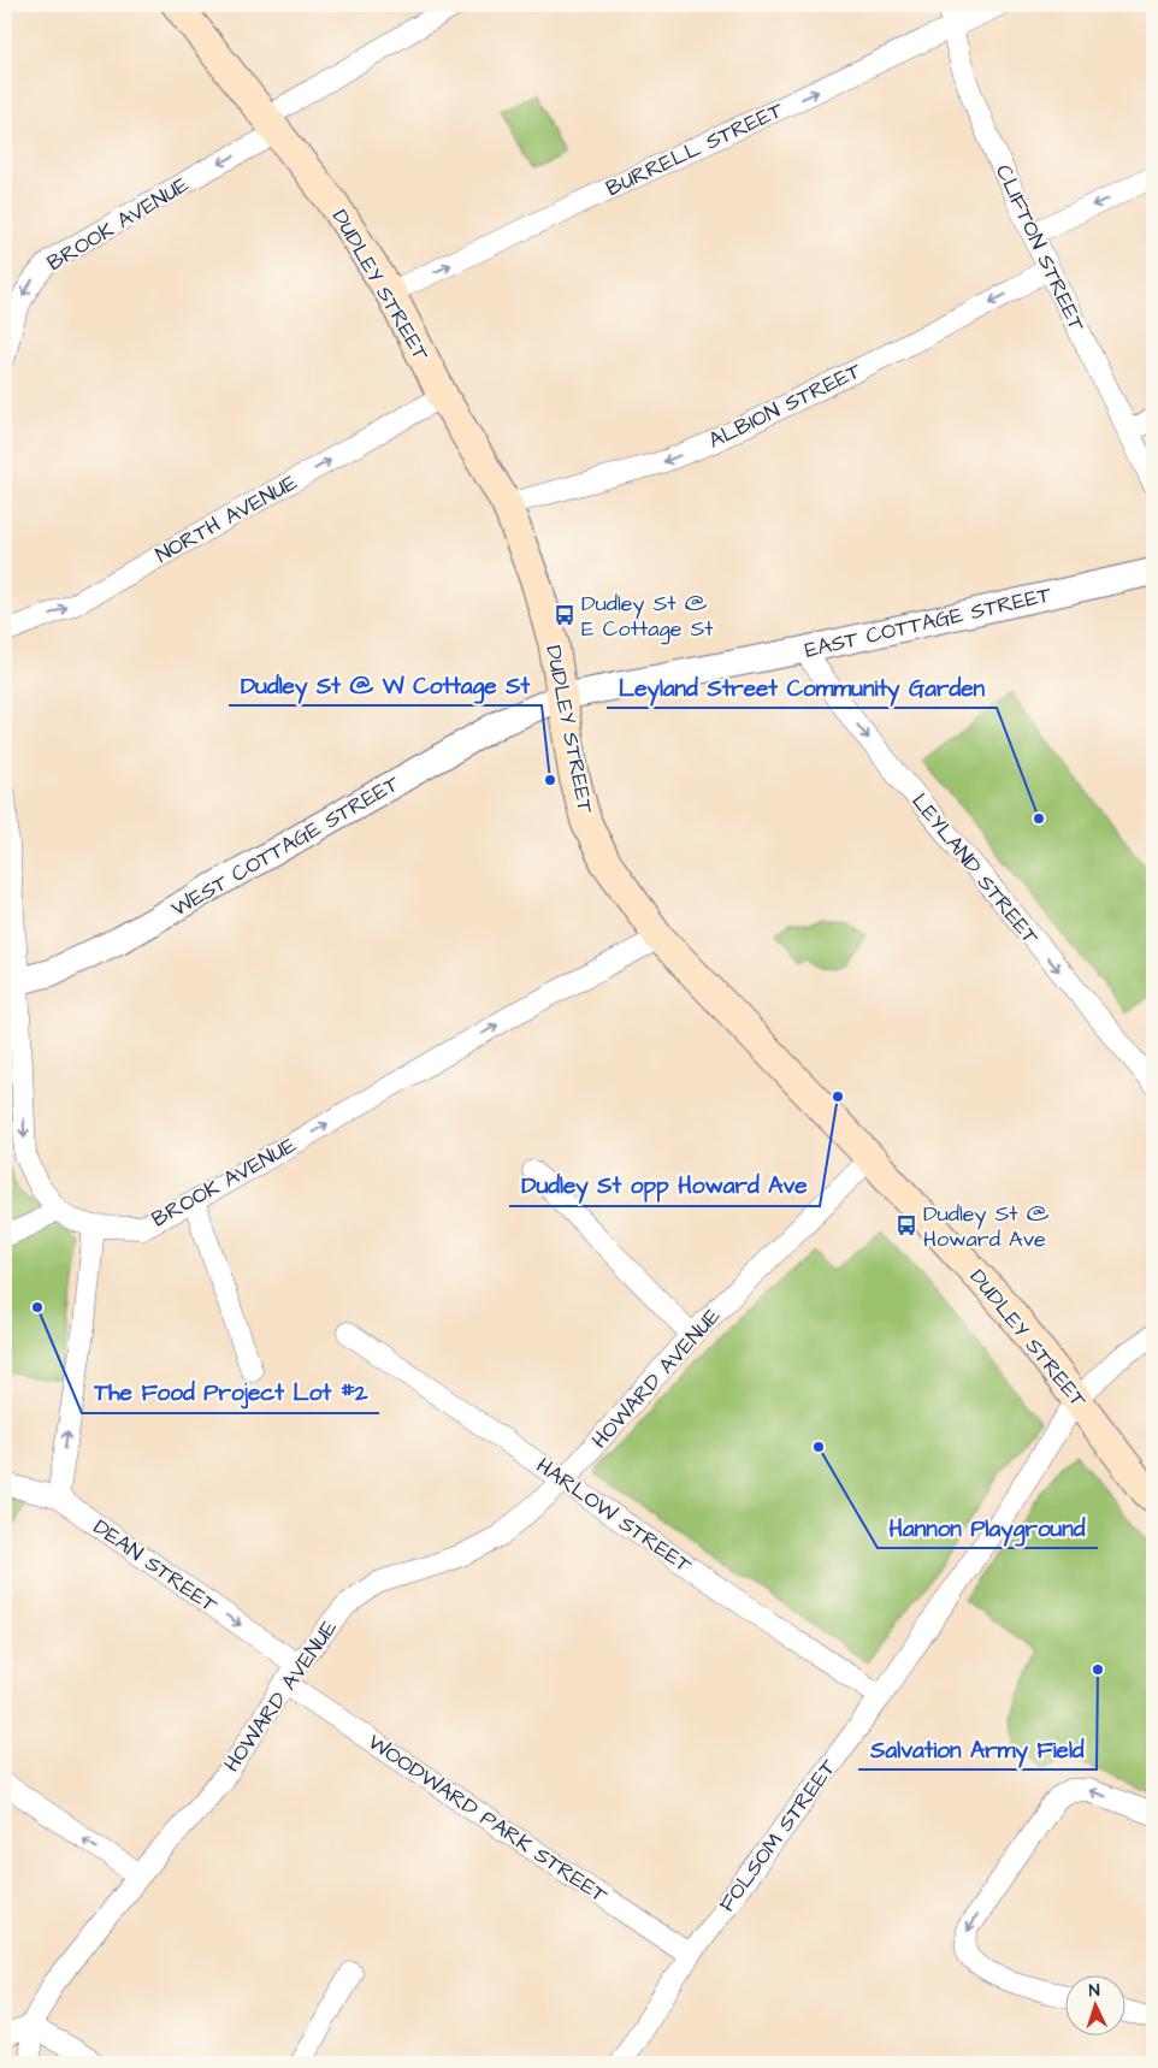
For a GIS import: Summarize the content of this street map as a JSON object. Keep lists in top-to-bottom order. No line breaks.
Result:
{"streets":{"main road":["DUDLEY STREET"],"street":["BURRELL STREET","BROOK AVENUE","CLIFTON STREET","ALBION STREET","NORTH AVENUE","EAST COTTAGE STREET","WEST COTTAGE STREET","LEYLAND STREET","HOWARD AVENUE","HARLOW STREET","DEAN STREET","WOODWARD PARK STREET","FOLSOM STREET"]},"crossings":[["BURRELL STREET","CLIFTON STREET"],["BURRELL STREET","DUDLEY STREET"],["BROOK AVENUE","DUDLEY STREET"],["BROOK AVENUE","WEST COTTAGE STREET"],["CLIFTON STREET","ALBION STREET"],["DUDLEY STREET","ALBION STREET"],["DUDLEY STREET","NORTH AVENUE"],["DUDLEY STREET","EAST COTTAGE STREET"],["DUDLEY STREET","WEST COTTAGE STREET"],["DUDLEY STREET","HOWARD AVENUE"],["DUDLEY STREET","FOLSOM STREET"],["EAST COTTAGE STREET","WEST COTTAGE STREET"],["EAST COTTAGE STREET","LEYLAND STREET"],["HOWARD AVENUE","HARLOW STREET"],["HOWARD AVENUE","DEAN STREET"],["HOWARD AVENUE","WOODWARD PARK STREET"],["HARLOW STREET","FOLSOM STREET"],["WOODWARD PARK STREET","FOLSOM STREET"]],"one_way":["BURRELL STREET","ALBION STREET","NORTH AVENUE","LEYLAND STREET","DEAN STREET"],"places":{"bus stop":["Dudley St @ E Cottage St","Dudley St @ Howard Ave"],"other":["Dudley St @ W Cottage St","Leyland Street Community Garden","Dudley St opp Howard Ave","The Food Project Lot #2","Hannon Playground","Salvation Army Field"]},"north":"top"}
